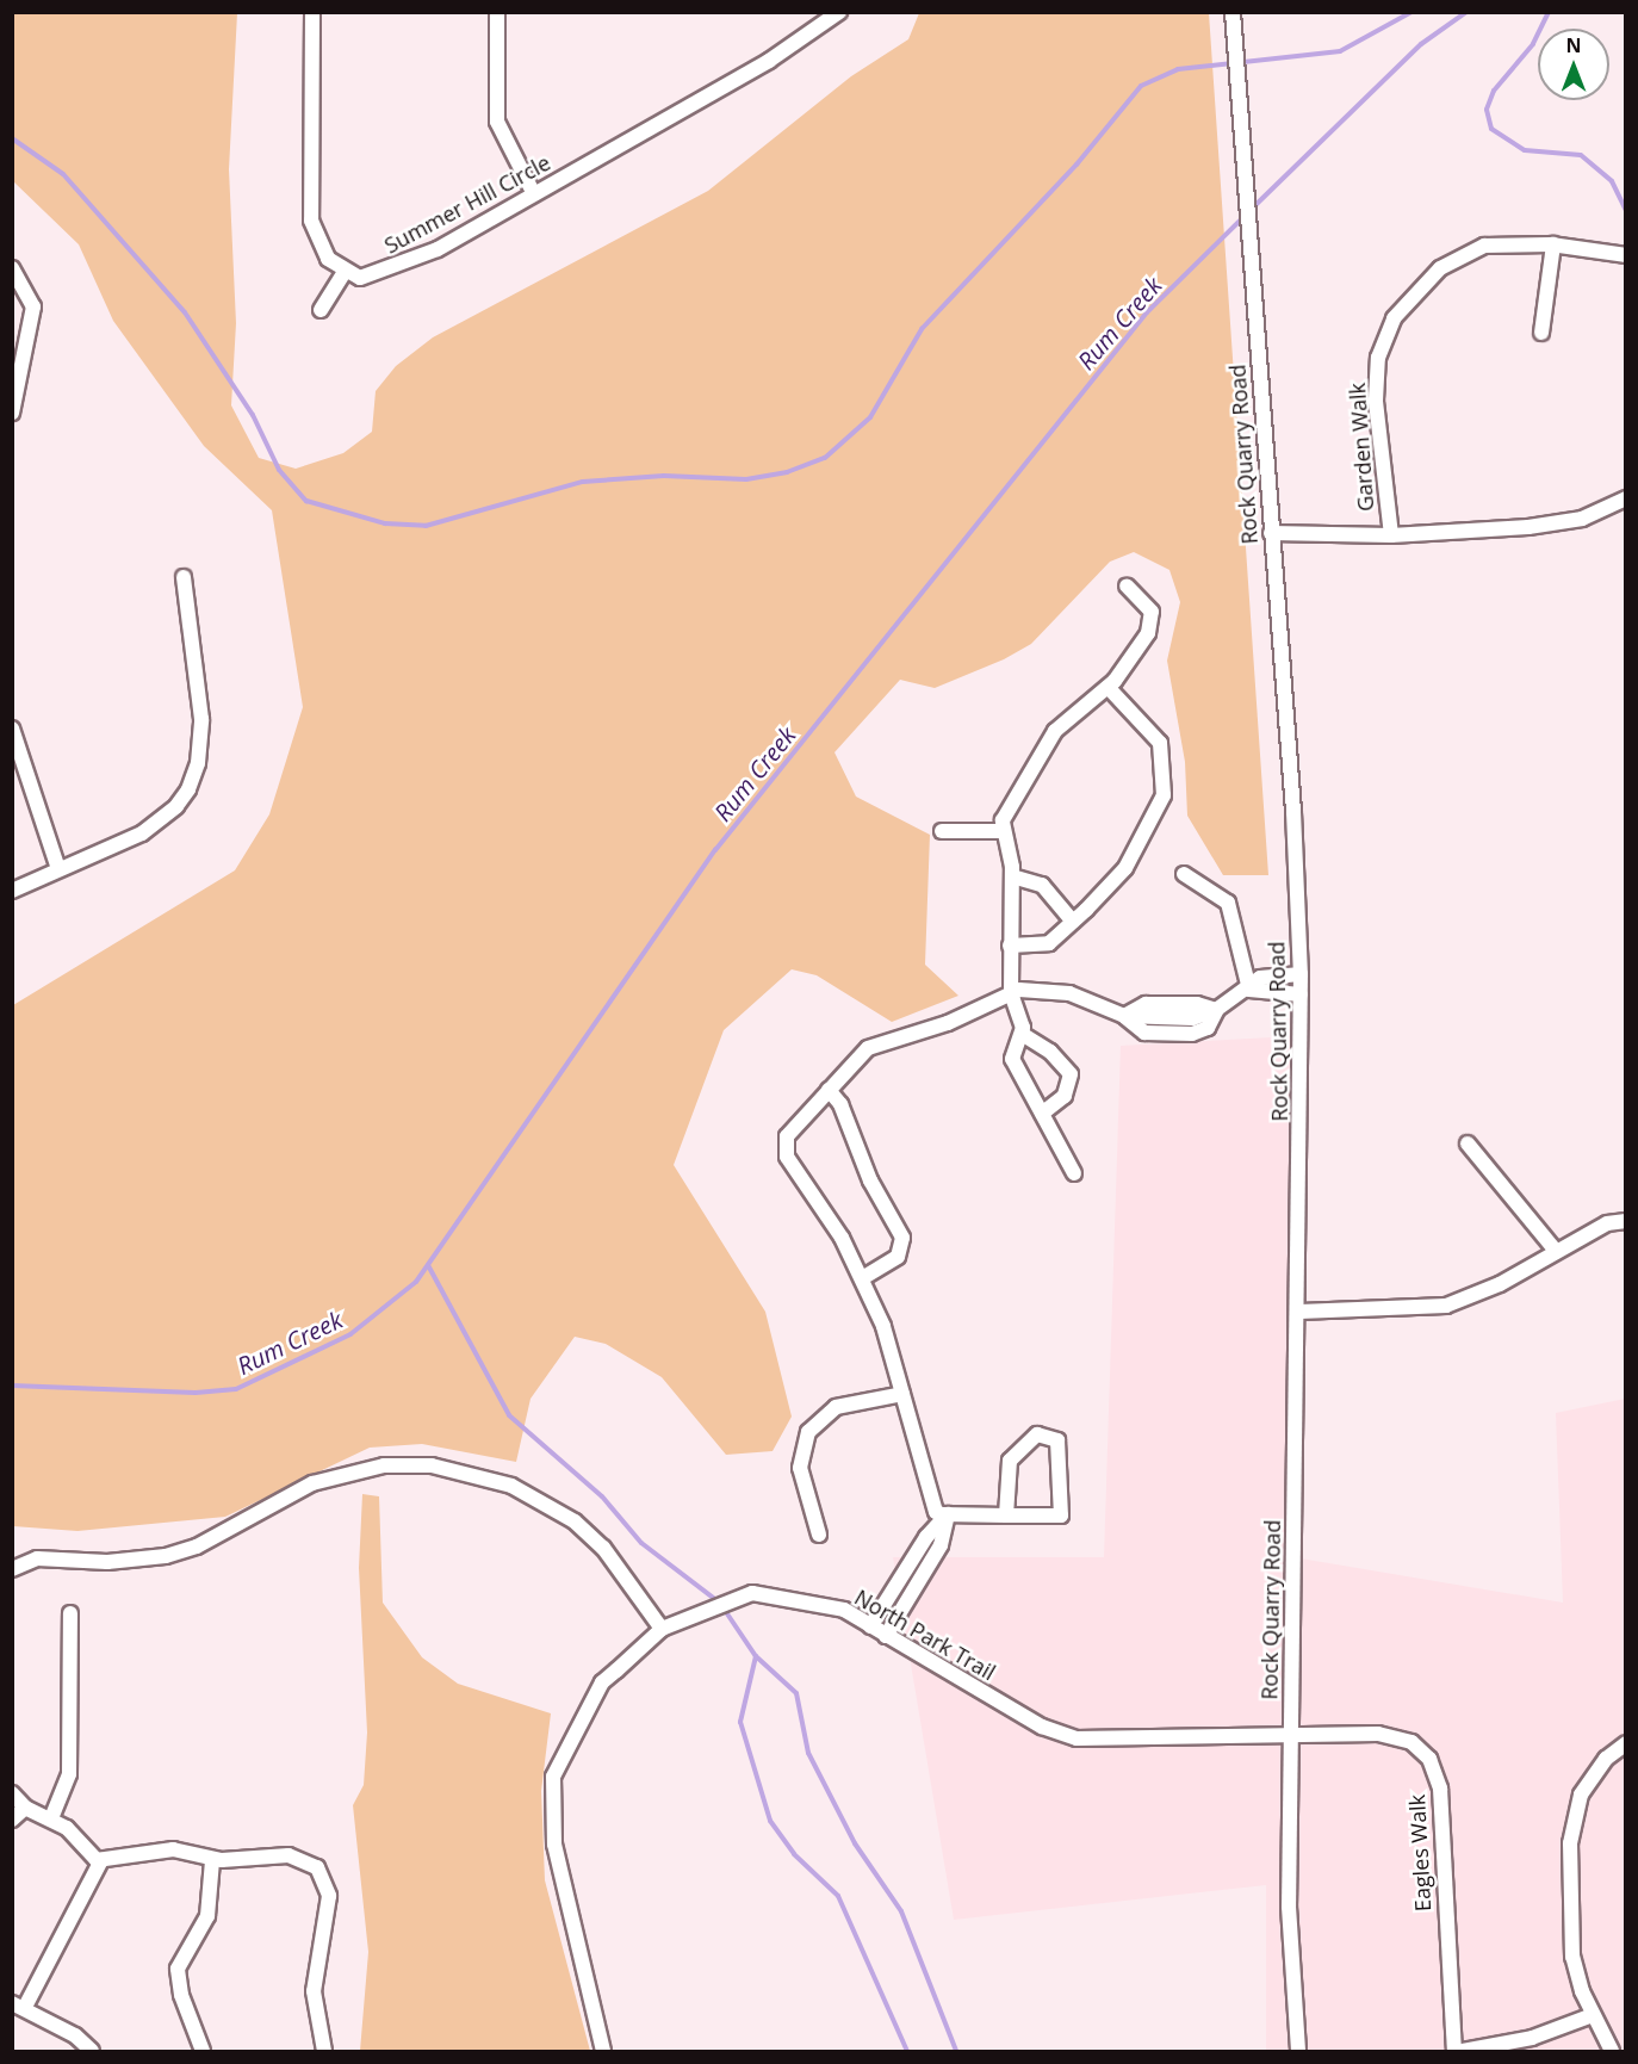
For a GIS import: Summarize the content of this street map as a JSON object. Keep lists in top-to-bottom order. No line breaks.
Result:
{"streets":{"street":["Summer Hill Circle","Garden Walk","Rock Quarry Road","North Park Trail","Eagles Walk"]},"crossings":[["Garden Walk","Rock Quarry Road"],["Rock Quarry Road","North Park Trail"],["Rock Quarry Road","Eagles Walk"],["North Park Trail","Eagles Walk"]],"water":["Rum Creek"],"north":"top"}
